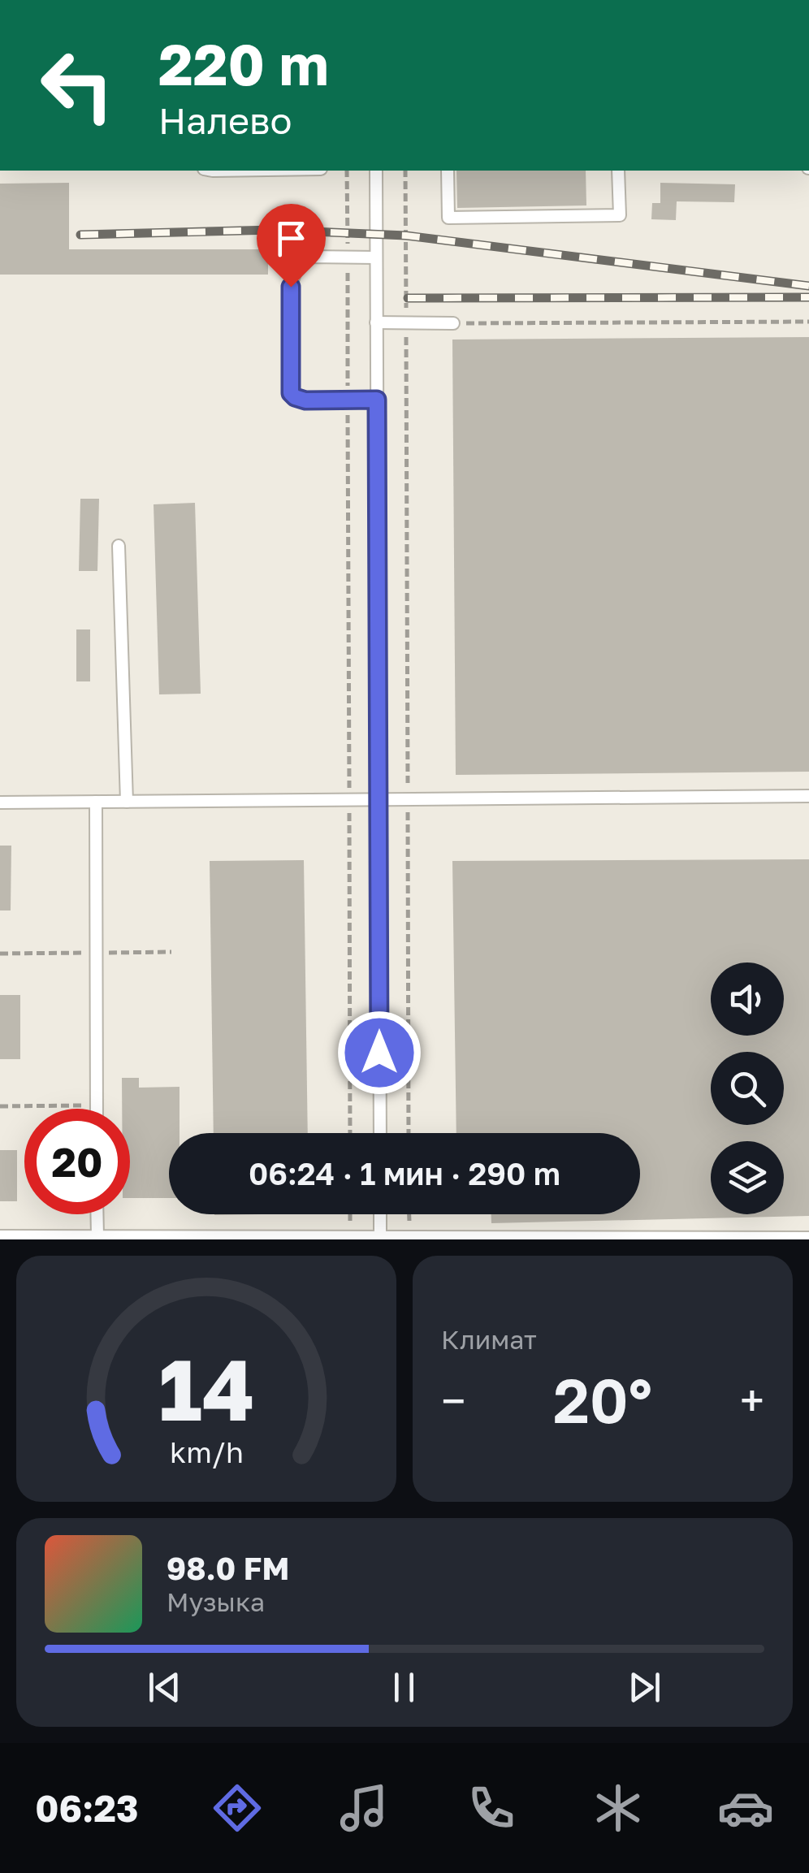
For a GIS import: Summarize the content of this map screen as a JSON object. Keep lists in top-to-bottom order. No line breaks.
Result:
{"page":{"turn":["220 m","Налево"],"limit":"20","trip":"06:24 · 1 мин · 290 m","tile":"Климат","heat":["−","20°","+"],"song":["98.0 FM","Музыка"],"tabs":"06:23","gauge":["14","km/h"]}}
